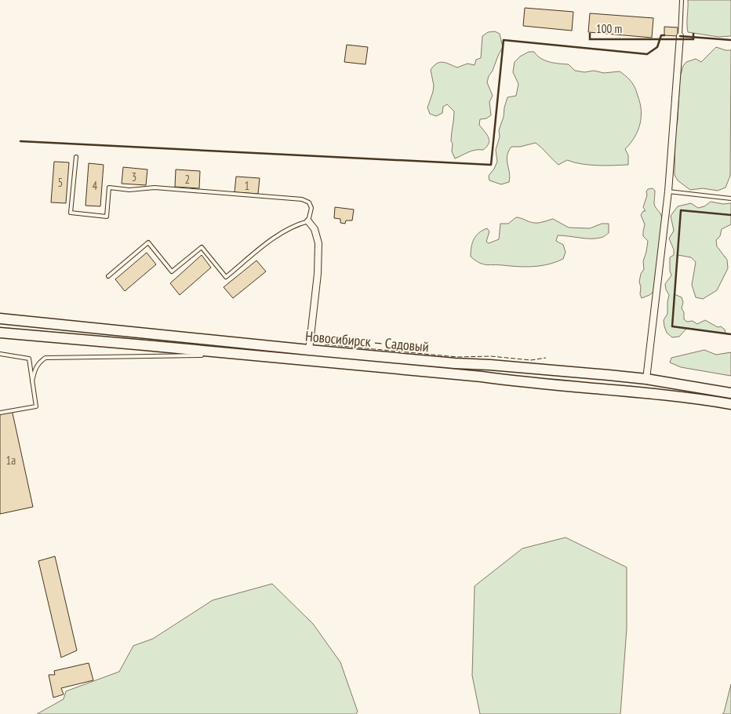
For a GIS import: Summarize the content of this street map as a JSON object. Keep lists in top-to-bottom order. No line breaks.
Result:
{"streets":{"main road":["Новосибирск — Садовый"]},"house_numbers":["3","2","5","4","1","1а"],"scale_bar":"100 m"}
